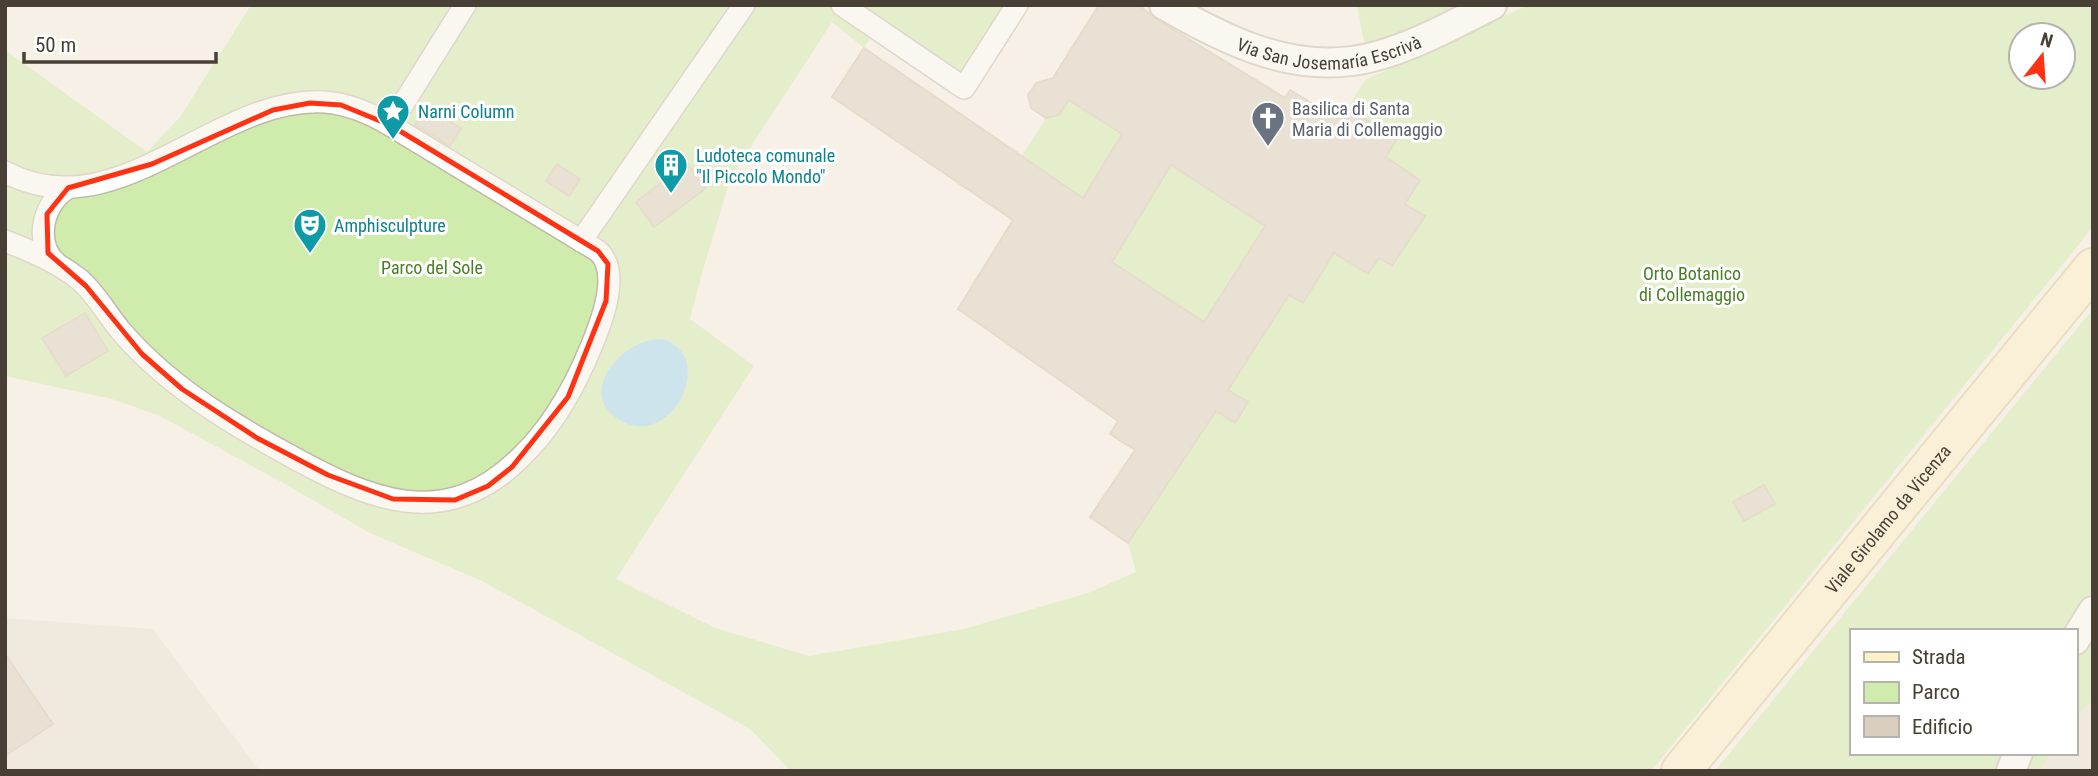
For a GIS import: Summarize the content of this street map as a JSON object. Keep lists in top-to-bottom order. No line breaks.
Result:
{"streets":{"main road":["Viale Girolamo da Vicenza"],"street":["Via San Josemaría Escrivà"]},"parks":["Parco del Sole","Orto Botanico di Collemaggio"],"places":{"place":["Narni Column"],"church":["Basilica di Santa Maria di Collemaggio"],"building":["Ludoteca comunale \"Il Piccolo Mondo\""],"theatre":["Amphisculpture"]},"legend":["Strada","Parco","Edificio"],"scale_bar":"50 m","north":"top"}
